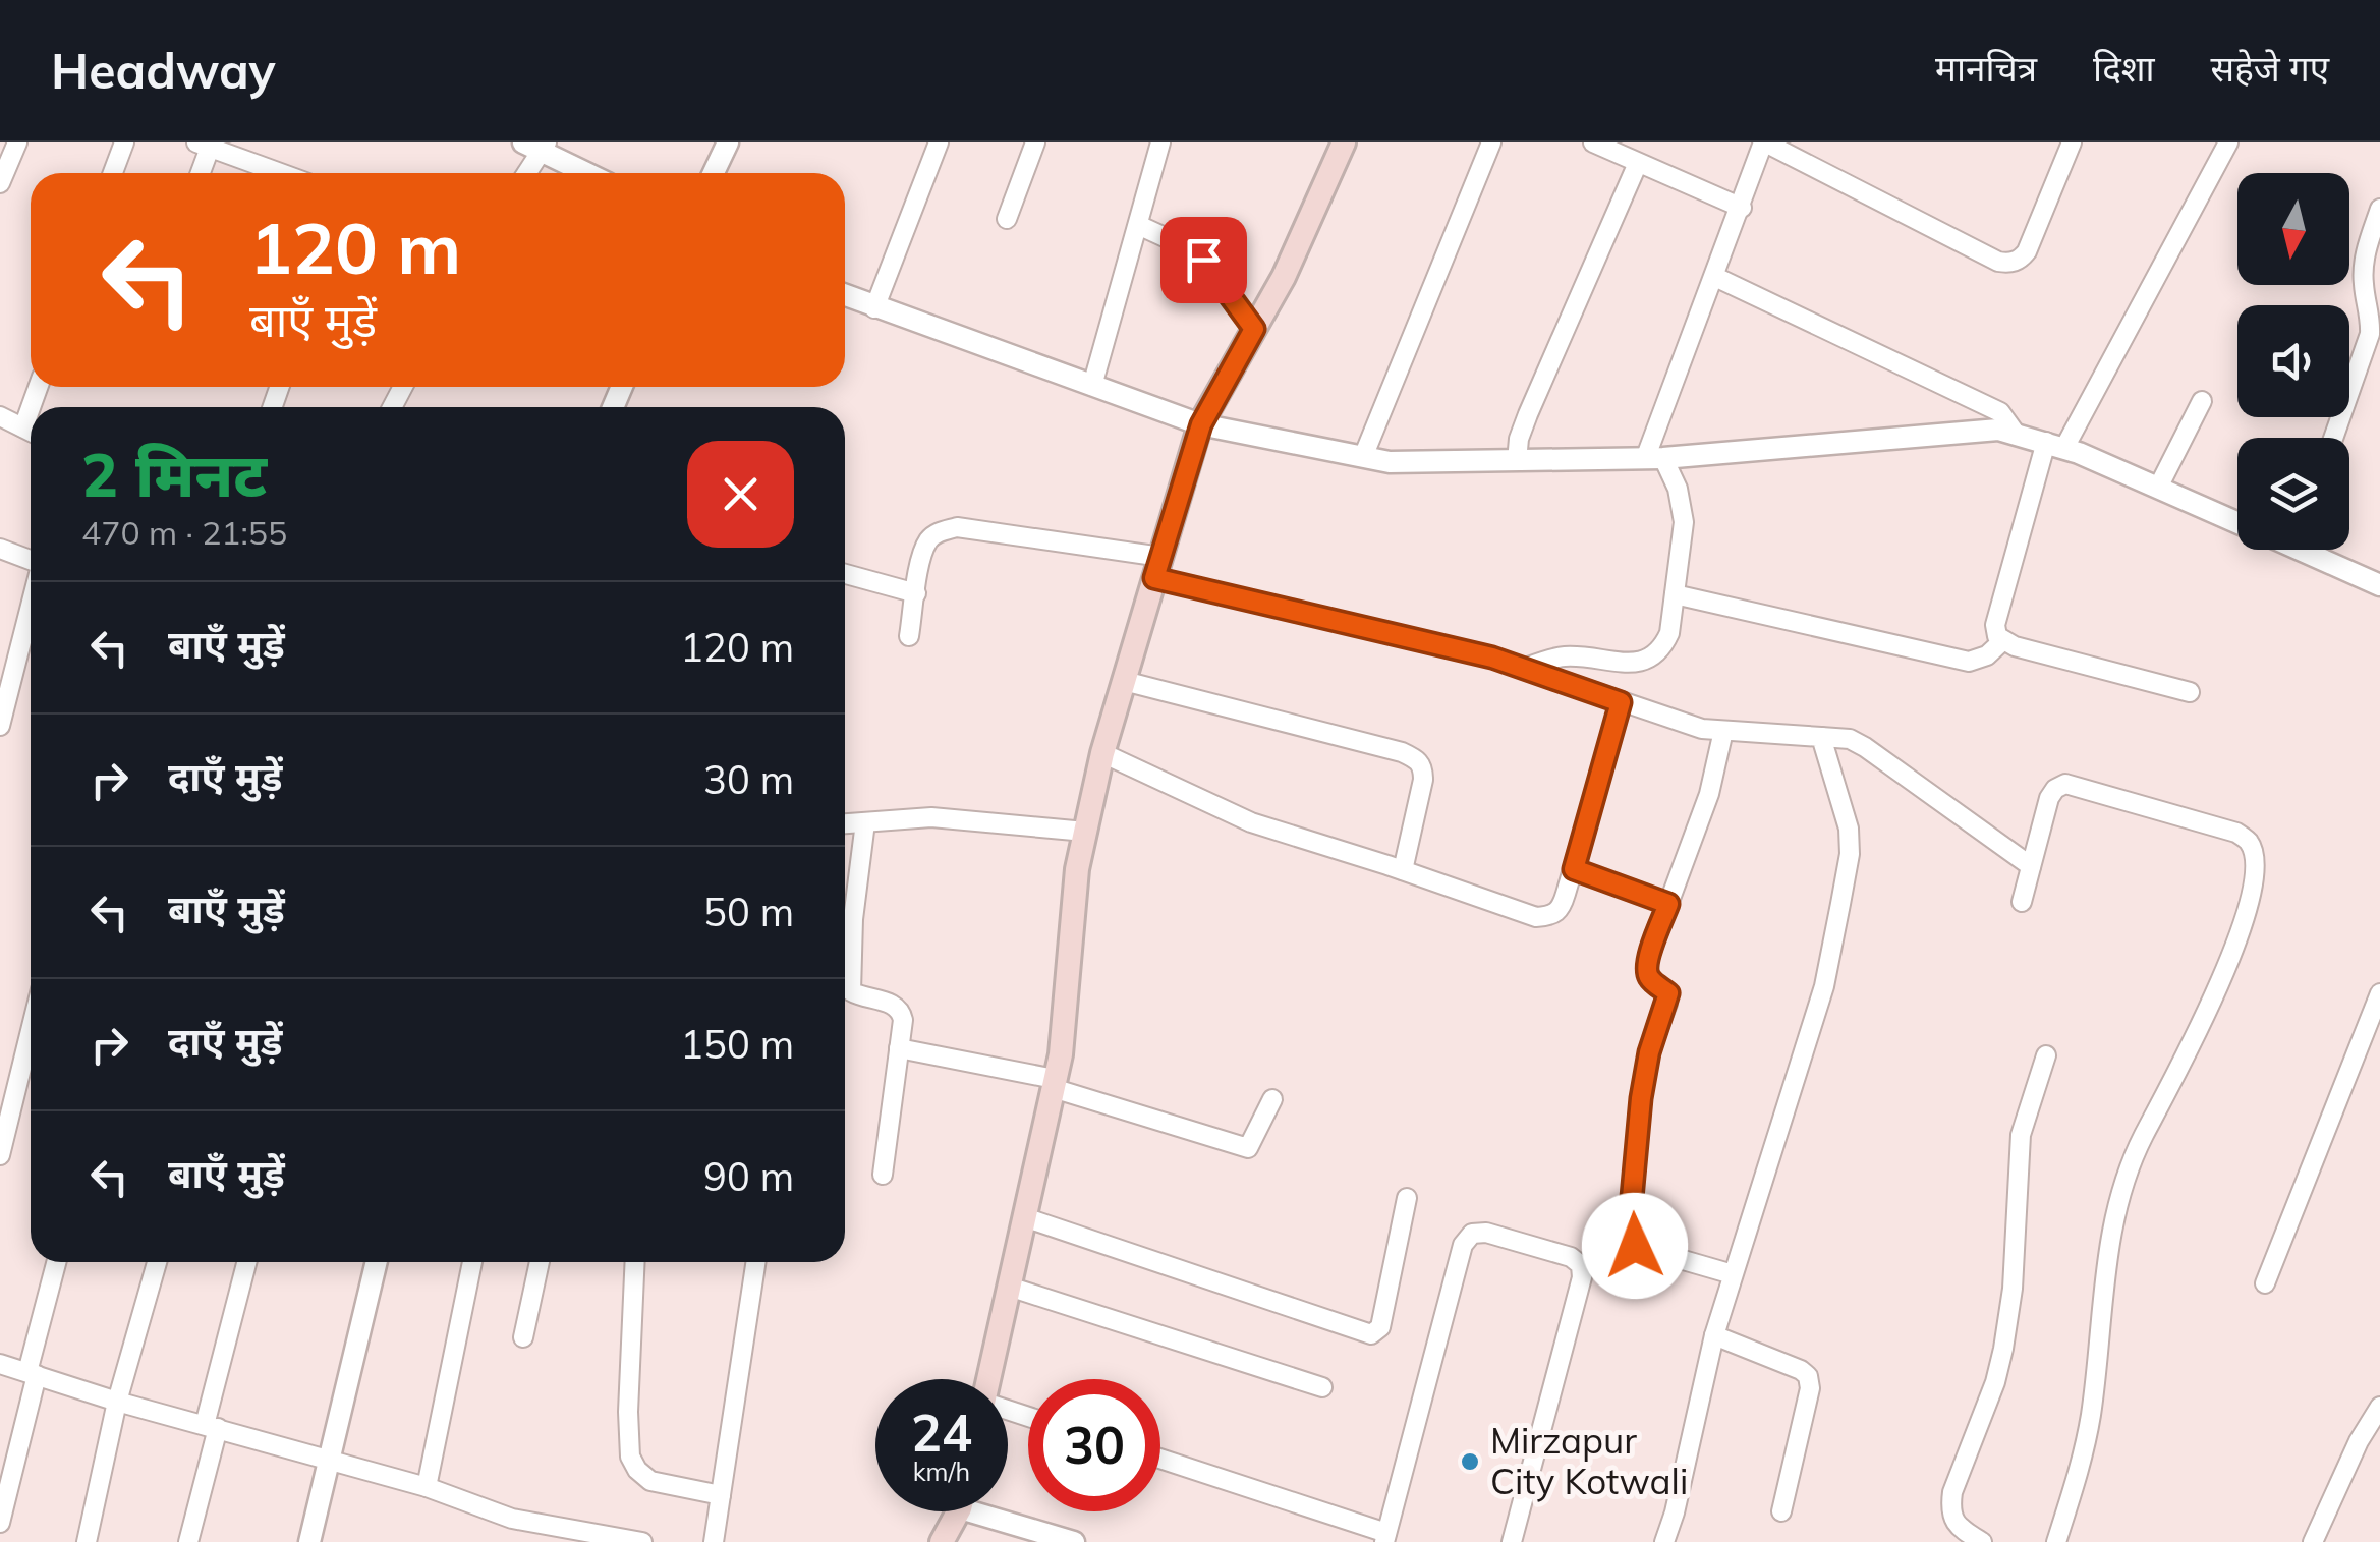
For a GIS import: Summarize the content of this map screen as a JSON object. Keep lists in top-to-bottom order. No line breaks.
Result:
{"places":["Mirzapur City Kotwali"],"north":"bottom","page":{"header":"Headway","nav":["मानचित्र","दिशा","सहेजे गए"],"turn":["120 m","बाएँ मुड़ें"],"heading":["2 मिनट","470 m · 21:55"],"list":[{"name":"बाएँ मुड़ें","value":"120 m"},{"name":"दाएँ मुड़ें","value":"30 m"},{"name":"बाएँ मुड़ें","value":"50 m"},{"name":"दाएँ मुड़ें","value":"150 m"},{"name":"बाएँ मुड़ें","value":"90 m"}],"speed":"24 km/h","limit":"30"}}
